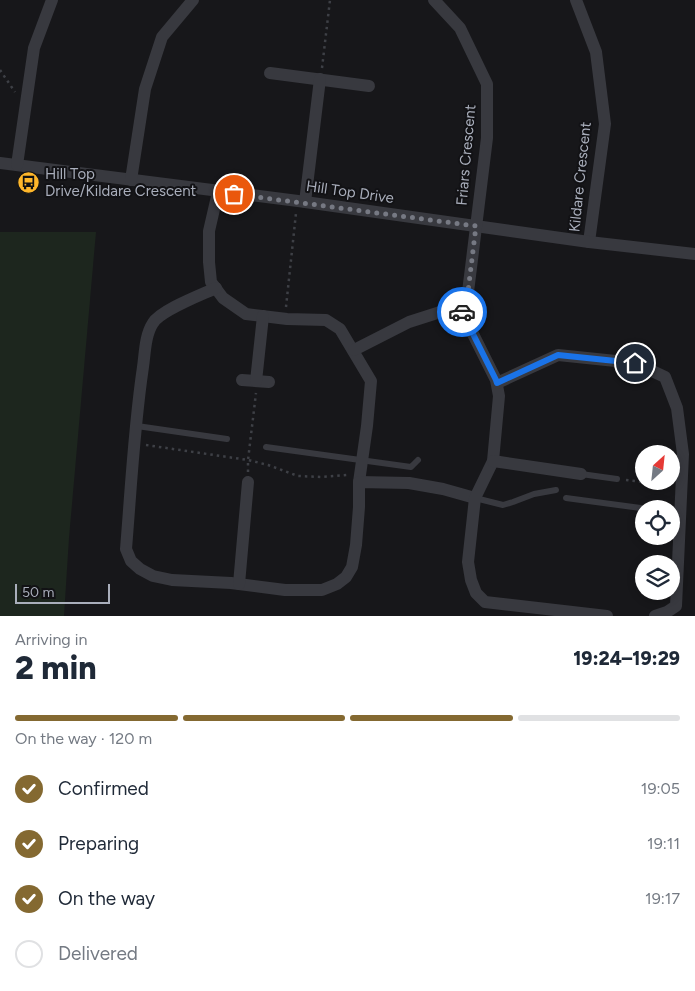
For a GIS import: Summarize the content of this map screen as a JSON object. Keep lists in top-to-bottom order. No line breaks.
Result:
{"streets":{"street":["Friars Crescent","Kildare Crescent","Hill Top Drive"]},"crossings":[["Friars Crescent","Hill Top Drive"],["Kildare Crescent","Hill Top Drive"]],"places":{"bus stop":["Hill Top Drive/Kildare Crescent"]},"scale_bar":"50 m","north":"top right","page":{"scale":"50 m","heading":["2 min","Arriving in","19:24–19:29"],"bar":"On the way · 120 m","list":[["Confirmed","19:05"],["Preparing","19:11"],["On the way","19:17"],"Delivered"]}}
